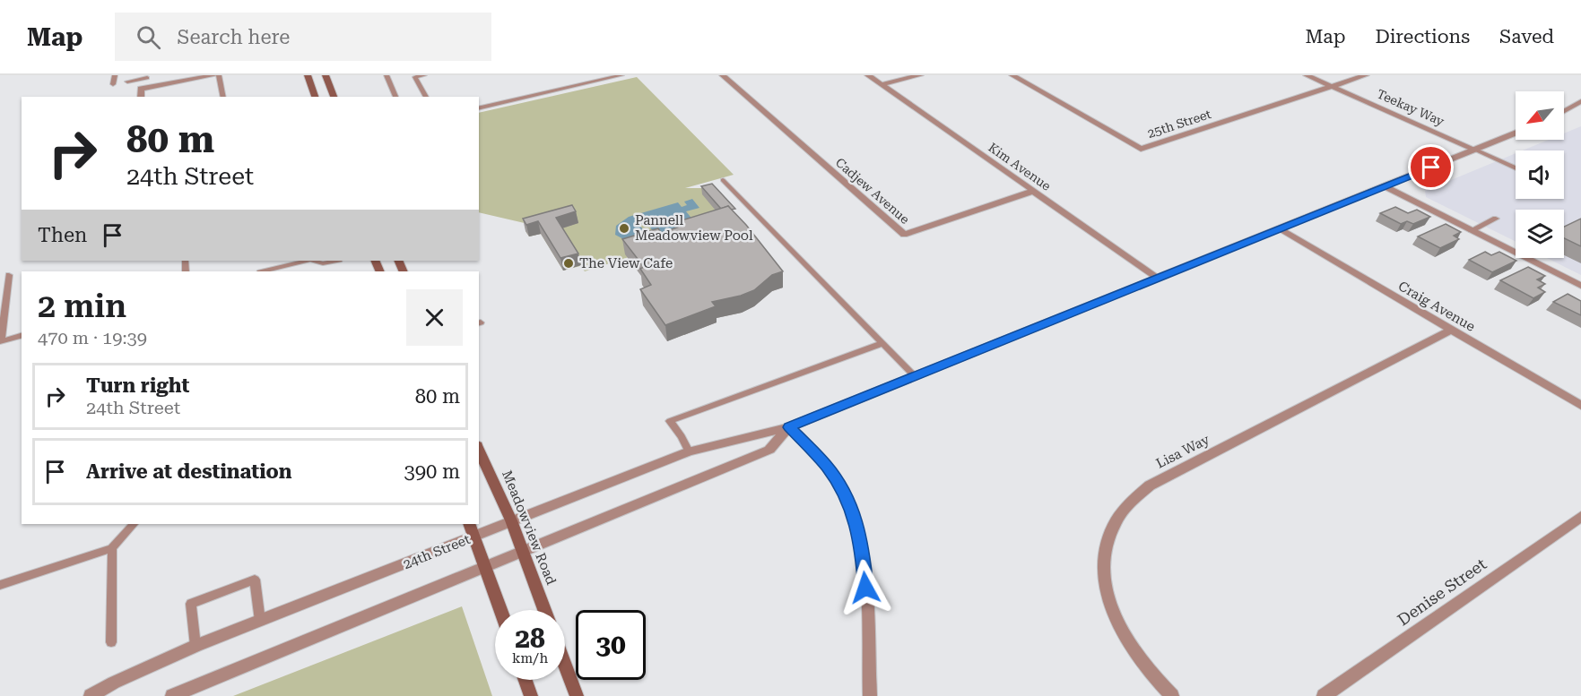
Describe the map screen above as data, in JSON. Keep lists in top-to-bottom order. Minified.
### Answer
{"streets":{"main road":["Meadowview Road"],"street":["Teekay Way","25th Street","Kim Avenue","Cadjew Avenue","Craig Avenue","Lisa Way","24th Street","Denise Street"]},"crossings":[["Teekay Way","25th Street"],["Teekay Way","24th Street"],["Kim Avenue","Cadjew Avenue"],["Kim Avenue","24th Street"],["Craig Avenue","Lisa Way"],["Craig Avenue","24th Street"],["Meadowview Road","24th Street"]],"places":["Pannell Meadowview Pool","The View Cafe"],"north":"bottom left","page":{"header":"Map","search":"Search here","nav":["Map","Directions","Saved"],"turn":["80 m","24th Street"],"then":"Then","heading":["2 min","470 m · 19:39"],"list":[{"name":"Turn right","note":"24th Street","value":"80 m"},{"name":"Arrive at destination","value":"390 m"}],"speed":"28 km/h","limit":"30"}}
